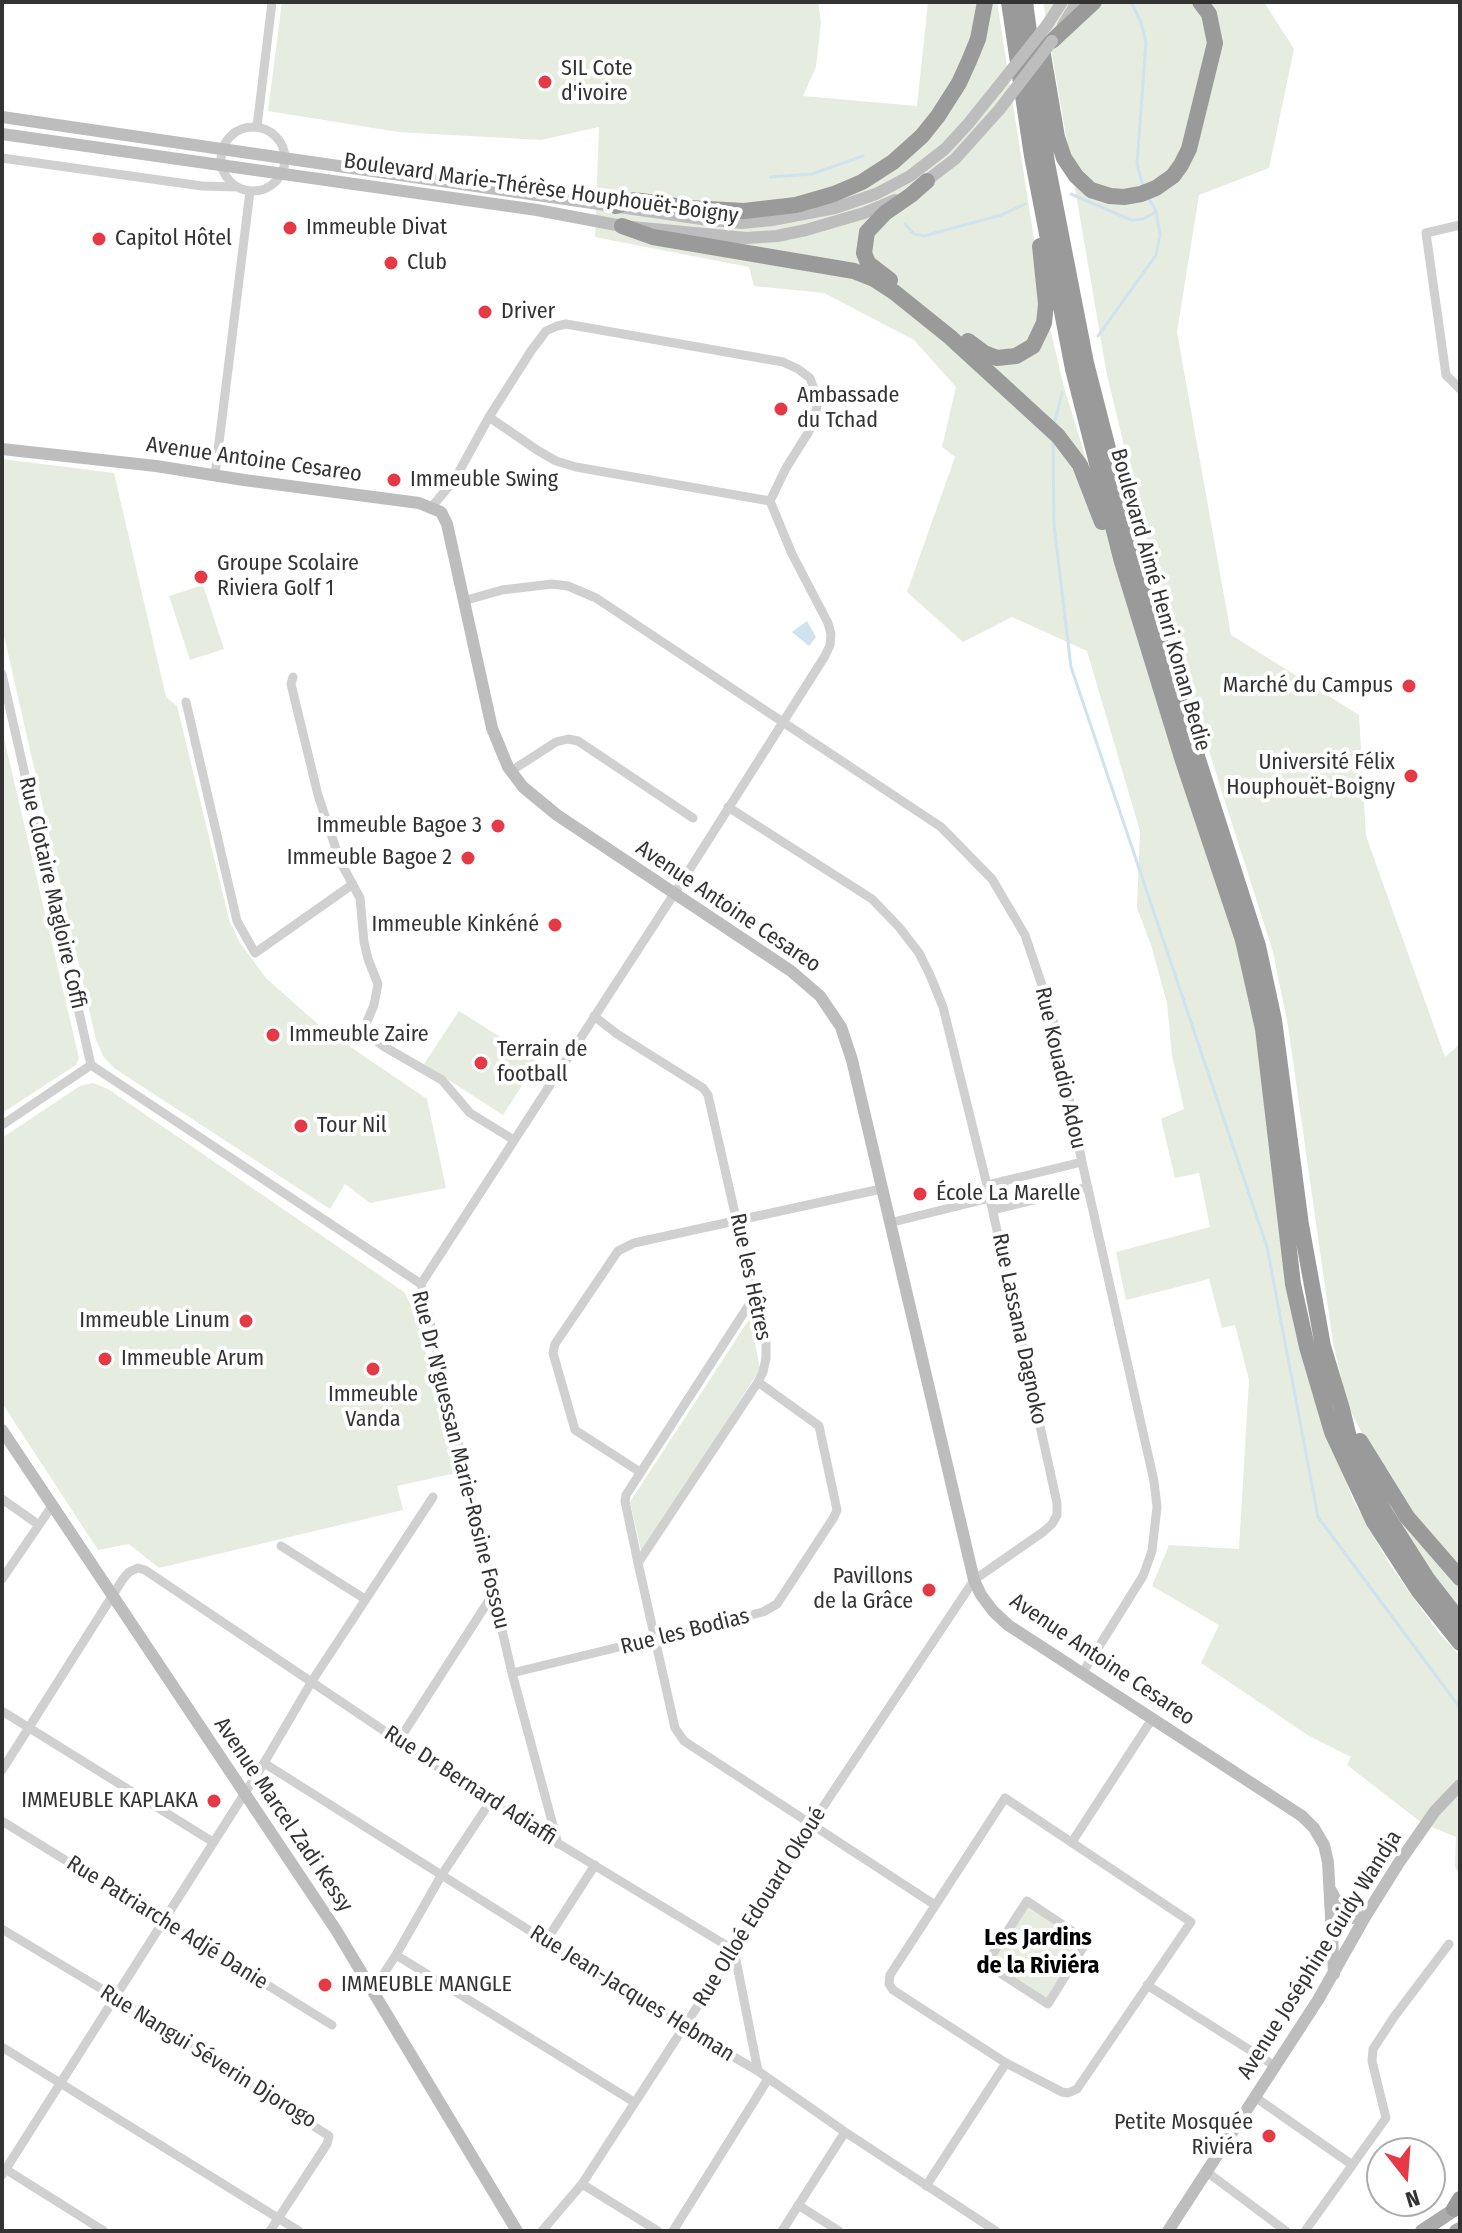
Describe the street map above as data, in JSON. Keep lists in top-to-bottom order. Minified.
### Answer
{"streets":{"highway":["Boulevard Aimé Henri Konan Bedie"],"street":["Boulevard Marie-Thérèse Houphouët-Boigny","Avenue Antoine Cesareo","Rue Clotaire Magloire Coffi","Rue Kouadio Adou","Rue les Hêtres","Rue Lassana Dagnoko","Rue Dr N'guessan Marie-Rosine Fossou","Rue les Bodias","Rue Dr Bernard Adiaffi","Avenue Marcel Zadi Kessy","Rue Olloé Edouard Okoué","Rue Patriarche Adjé Danie","Avenue Joséphine Guidy Wandja","Rue Jean-Jacques Hebman","Rue Nangui Séverin Djorogo"]},"crossings":[["Avenue Antoine Cesareo","Rue Kouadio Adou"],["Avenue Antoine Cesareo","Rue Lassana Dagnoko"],["Avenue Antoine Cesareo","Rue Olloé Edouard Okoué"],["Avenue Antoine Cesareo","Avenue Joséphine Guidy Wandja"],["Rue Clotaire Magloire Coffi","Rue Dr N'guessan Marie-Rosine Fossou"],["Rue les Hêtres","Rue les Bodias"],["Rue Lassana Dagnoko","Rue Olloé Edouard Okoué"],["Rue Dr N'guessan Marie-Rosine Fossou","Rue les Bodias"],["Rue Dr N'guessan Marie-Rosine Fossou","Rue Dr Bernard Adiaffi"],["Rue Dr Bernard Adiaffi","Avenue Marcel Zadi Kessy"],["Rue Dr Bernard Adiaffi","Rue Olloé Edouard Okoué"],["Rue Olloé Edouard Okoué","Rue Jean-Jacques Hebman"]],"districts":["Les Jardins de la Riviéra"],"places":["SIL Cote d'ivoire","Immeuble Divat","Capitol Hôtel","Club","Driver","Ambassade du Tchad","Immeuble Swing","Groupe Scolaire Riviera Golf 1","Marché du Campus","Université Félix Houphouët-Boigny","Immeuble Bagoe 3","Immeuble Bagoe 2","Immeuble Kinkéné","Immeuble Zaire","Terrain de football","Tour Nil","École La Marelle","Immeuble Linum","Immeuble Arum","Immeuble Vanda","Pavillons de la Grâce","IMMEUBLE KAPLAKA","IMMEUBLE MANGLE","Petite Mosquée Riviéra"],"north":"bottom"}
